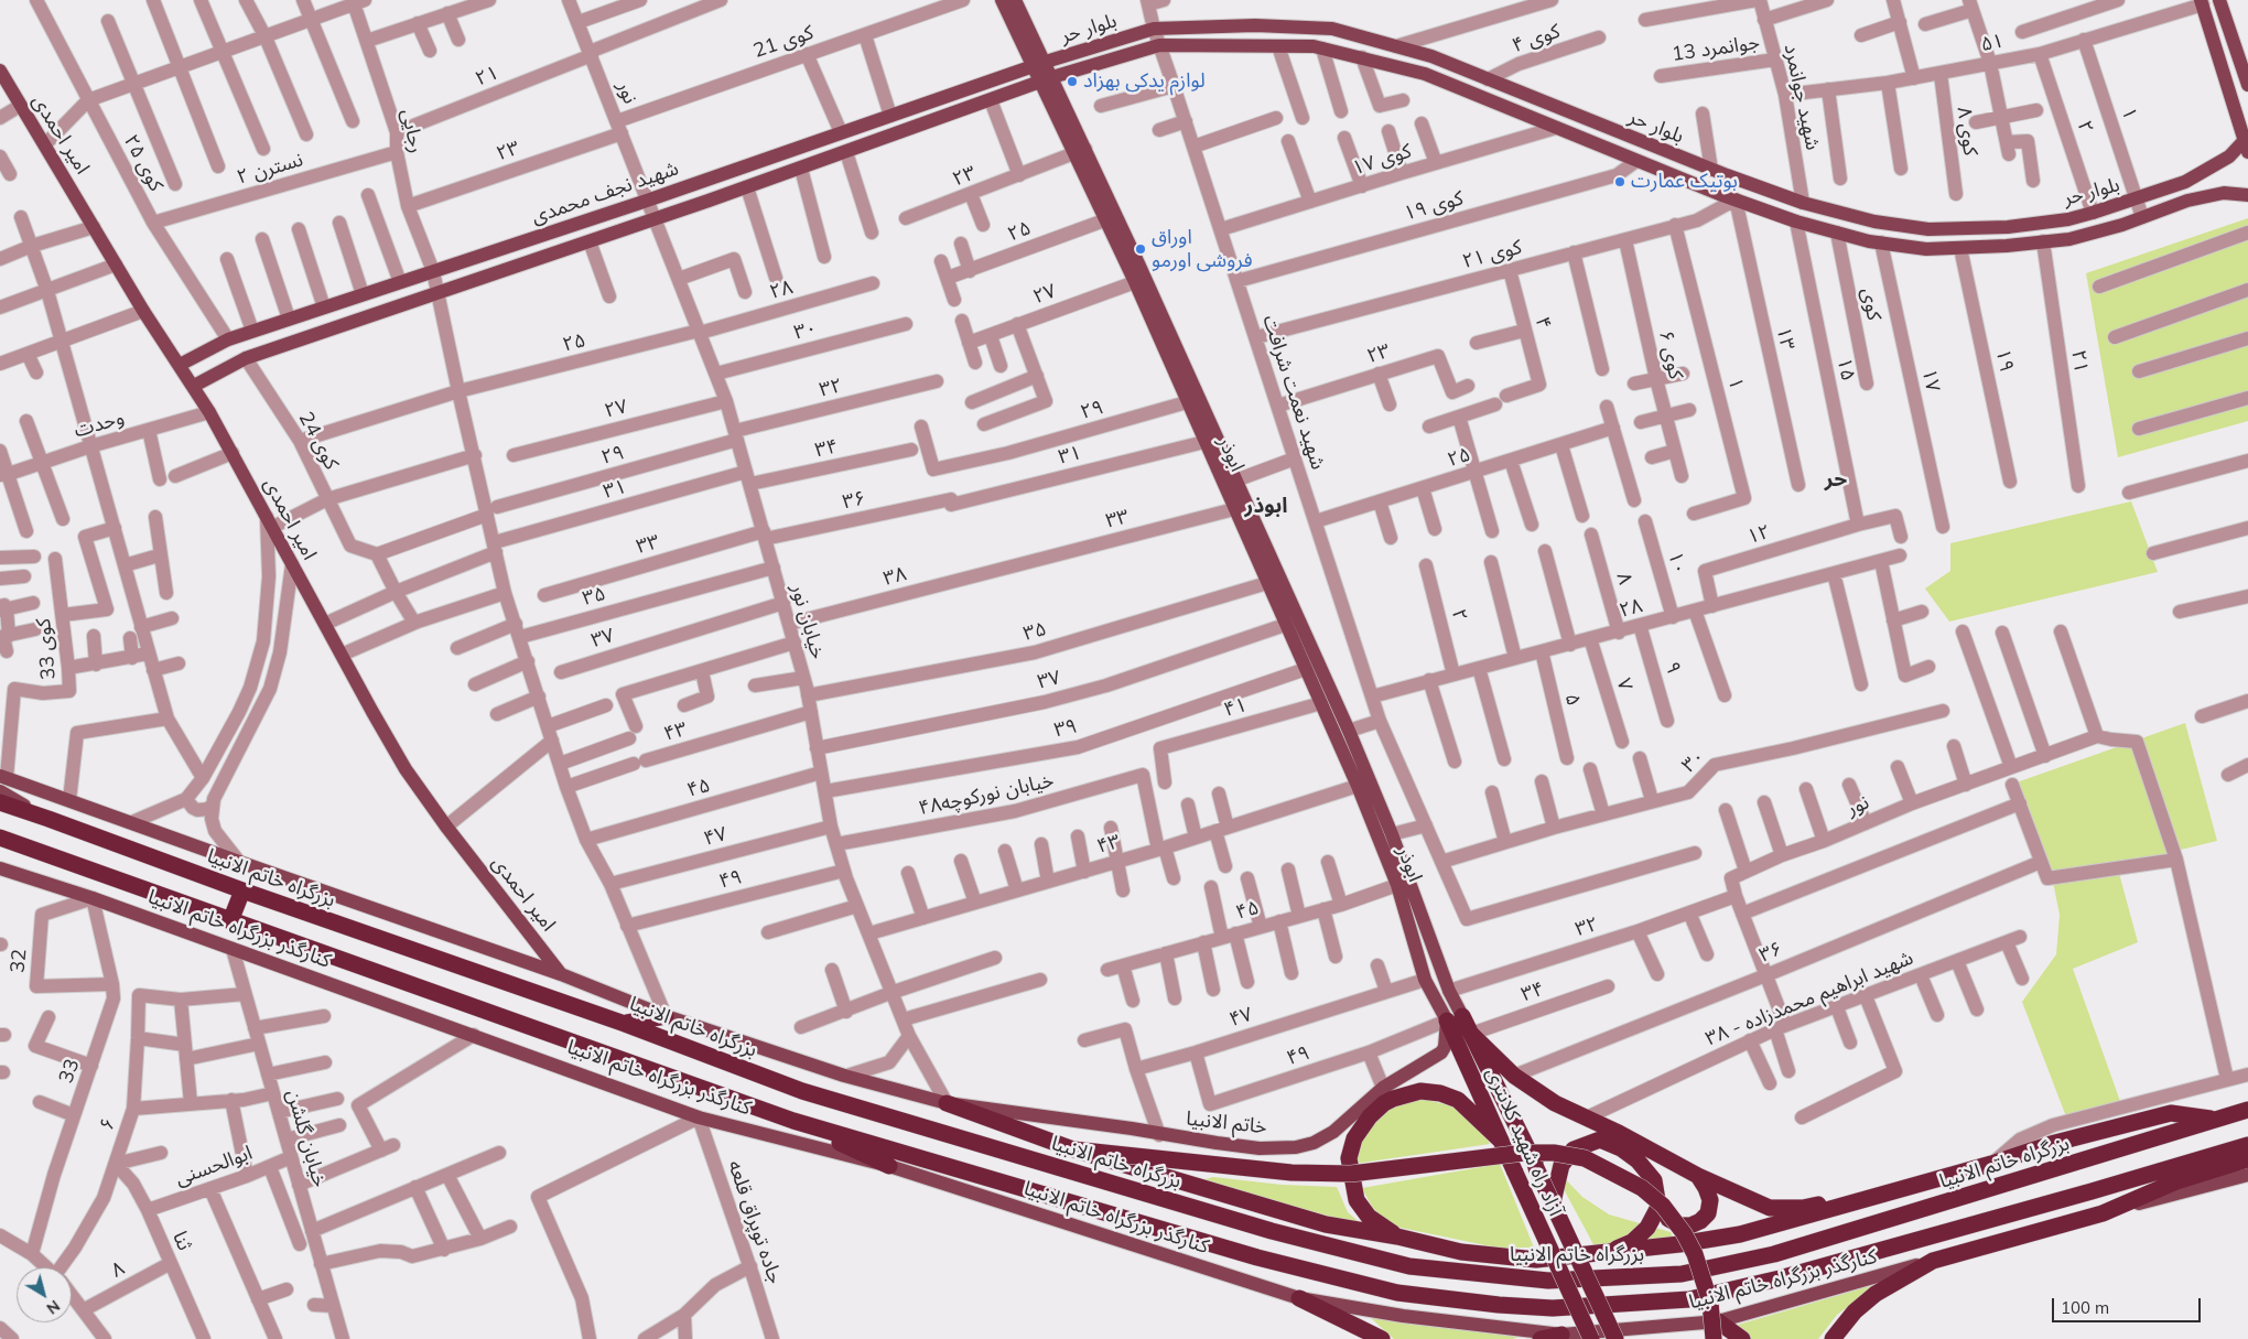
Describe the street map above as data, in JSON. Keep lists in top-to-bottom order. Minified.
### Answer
{"streets":{"highway":["بزرگراه خاتم الانبیا","کنارگذر بزرگراه خاتم الانبیا","آزاد راه شهید کلانتری"],"main road":["بلوار حر","امیر احمدی","شهید نجف محمدی","ابوذر","خاتم الانبیا"],"street":["کوی ۴","کوی 21","۵۱","جوانمرد 13","۲۱","نور","شهید جوانمرد","۱","۲","رجایی","کوی ۸","۲۳","کوی ۱۷","کوی ۲۵","نسترن ۲","کوی ۱۹","۲۵","کوی ۲۱","۲۸","۲۷","کوی","۴","۳۰","۱۳","کوی ۶","۱۹","۱۵","۱۷","۳۲","شهید نعمت شرافت","۲۹","وحدت","کوی 24","۳۴","۳۱","۳۶","۳۳","۱۲","۱۰","۳۸","۸","۳۵","خیابان نور","۳۷","کوی 33","۹","۷","۵","۴۱","۳۹","۴۳","۴۵","خیابان نورکوچه۴۸","۴۷","۴۹","32","شهید ابراهیم محمدزاده - ۳۸","33","۶","خیابان گلشن","ابوالحسنی","جاده توپراق قلعه","ثنا"]},"crossings":[["بلوار حر","کوی ۴"],["بلوار حر","۲۱"],["بلوار حر","شهید جوانمرد"],["بلوار حر","۱"],["بلوار حر","۲"],["بلوار حر","کوی ۱۷"],["بلوار حر","شهید نجف محمدی"],["بلوار حر","کوی ۱۹"],["بلوار حر","کوی ۲۱"],["بلوار حر","کوی"],["بلوار حر","۱۳"],["بلوار حر","۱۹"],["بلوار حر","۱۵"],["بلوار حر","۱۷"],["بلوار حر","شهید نعمت شرافت"],["بلوار حر","ابوذر"],["کوی 21","نور"],["کوی 21","۲۳"],["۵۱","شهید جوانمرد"],["۵۱","۱"],["۵۱","۲"],["۵۱","کوی ۸"],["جوانمرد 13","شهید جوانمرد"],["۲۱","نور"],["۲۱","رجایی"],["نور","۲۳"],["نور","شهید نجف محمدی"],["نور","خیابان نور"],["۱","کوی ۲۱"],["۲","۲۸"],["رجایی","۲۳"],["رجایی","نسترن ۲"],["رجایی","شهید نجف محمدی"],["رجایی","۲۵"],["رجایی","۲۹"],["رجایی","۳۱"],["رجایی","۳۵"],["رجایی","۴۳"],["رجایی","۴۵"],["رجایی","۴۷"],["رجایی","۴۹"],["امیر احمدی","شهید نجف محمدی"],["امیر احمدی","وحدت"],["امیر احمدی","۳۱"],["۲۳","شهید نعمت شرافت"],["۲۳","ابوذر"],["کوی ۱۷","شهید نعمت شرافت"],["کوی ۲۵","نسترن ۲"],["کوی ۲۵","شهید نجف محمدی"],["شهید نجف محمدی","کوی 24"],["شهید نجف محمدی","ابوذر"],["شهید نجف محمدی","خیابان نور"],["کوی ۱۹","شهید نعمت شرافت"],["۲۵","۲۸"],["۲۵","شهید نعمت شرافت"],["۲۵","کوی 24"],["۲۵","ابوذر"],["۲۵","خیابان نور"],["کوی ۲۱","۴"],["کوی ۲۱","۱۳"],["کوی ۲۱","کوی ۶"],["کوی ۲۱","شهید نعمت شرافت"],["۲۸","شهید نعمت شرافت"],["۲۸","۱۲"],["۲۸","۱۰"],["۲۸","۸"],["۲۸","خیابان نور"],["۲۸","۹"],["۲۸","۷"],["۲۸","۵"],["۲۷","ابوذر"],["۲۷","خیابان نور"],["۳۰","شهید نعمت شرافت"],["۳۰","خیابان نور"],["۱۵","۱۲"],["۳۲","۲۹"],["۳۲","ابوذر"],["۳۲","خیابان نور"],["۲۹","کوی 24"],["۲۹","ابوذر"],["۲۹","خیابان نور"],["۳۴","۳۱"],["۳۴","خیابان نور"],["۳۴","آزاد راه شهید کلانتری"],["ابوذر","۳۱"],["ابوذر","۳۳"],["ابوذر","۳۵"],["ابوذر","۳۷"],["ابوذر","۴۱"],["ابوذر","۳۹"],["ابوذر","۴۳"],["ابوذر","۴۵"],["ابوذر","۴۷"],["ابوذر","۴۹"],["ابوذر","خاتم الانبیا"],["ابوذر","آزاد راه شهید کلانتری"],["۳۱","۳۶"],["۳۱","خیابان نور"],["۳۶","۳۳"],["۳۶","خیابان نور"],["۳۳","۳۸"],["۳۳","خیابان نور"],["۳۸","خیابان نور"],["۸","ثنا"],["۳۵","خیابان نور"],["خیابان نور","۳۷"],["خیابان نور","۳۹"],["خیابان نور","۴۳"],["خیابان نور","۴۵"],["خیابان نور","خیابان نورکوچه۴۸"],["خیابان نور","۴۷"],["خیابان نور","۴۹"],["خیابان نور","خاتم الانبیا"],["۴۳","خیابان نورکوچه۴۸"],["۴۷","۴۹"],["۴۹","خاتم الانبیا"],["۴۹","آزاد راه شهید کلانتری"],["کنارگذر بزرگراه خاتم الانبیا","32"],["کنارگذر بزرگراه خاتم الانبیا","33"],["کنارگذر بزرگراه خاتم الانبیا","خیابان گلشن"],["کنارگذر بزرگراه خاتم الانبیا","جاده توپراق قلعه"],["32","33"],["خاتم الانبیا","آزاد راه شهید کلانتری"],["۶","خیابان گلشن"],["۶","ثنا"],["خیابان گلشن","ابوالحسنی"],["ابوالحسنی","ثنا"]],"districts":["حر","ابوذر"],"places":["لوازم یدکی بهزاد","بوتیک عمارت","اوراق فروشی اورمو"],"scale_bar":"100 m","north":"bottom right"}
